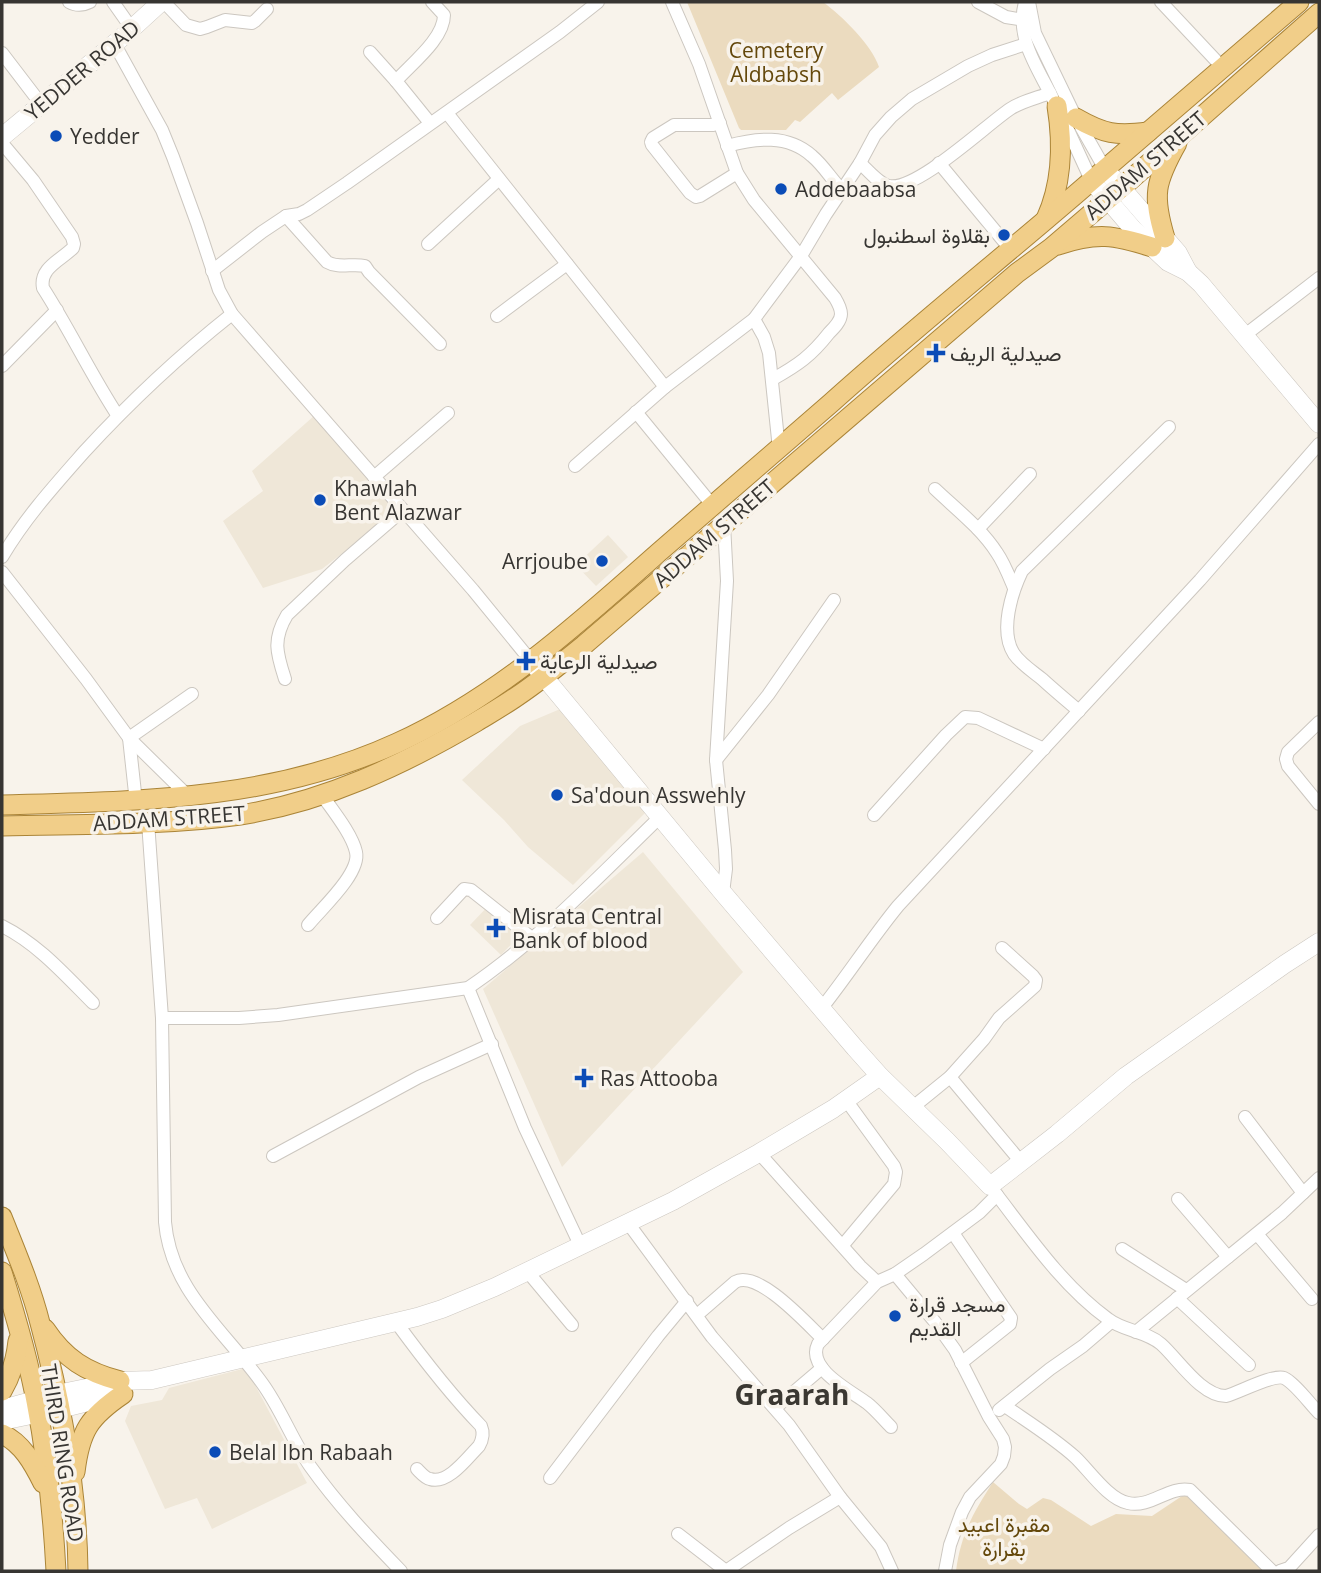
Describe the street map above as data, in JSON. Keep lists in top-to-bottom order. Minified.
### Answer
{"streets":{"main road":["ADDAM STREET","THIRD RING ROAD"],"street":["YEDDER ROAD"]},"districts":["Graarah"],"parks":["Cemetery Aldbabsh","مقبرة اعبيد بقرارة"],"places":{"other":["Yedder","Addebaabsa","بقلاوة اسطنبول","Khawlah Bent Alazwar","Arrjoube","Sa'doun Asswehly","مسجد قرارة القديم","Belal Ibn Rabaah"],"health":["صيدلية الريف","صيدلية الرعاية","Misrata Central Bank of blood","Ras Attooba"]}}
